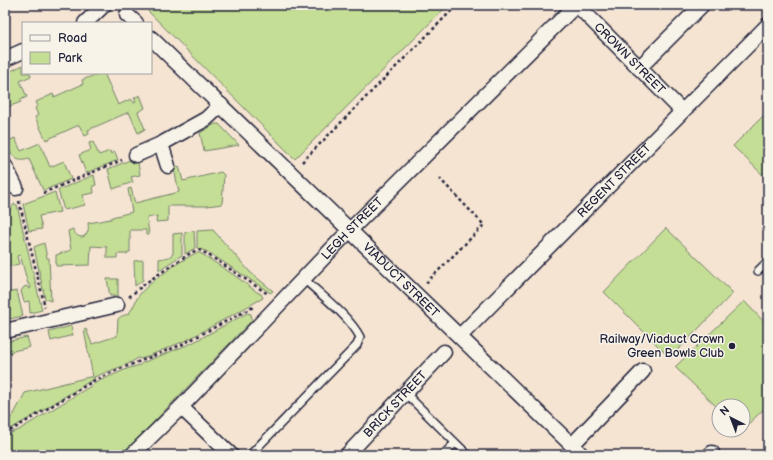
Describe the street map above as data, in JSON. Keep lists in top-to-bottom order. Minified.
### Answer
{"streets":{"street":["CROWN STREET","REGENT STREET","LEGH STREET","VIADUCT STREET","BRICK STREET"]},"crossings":[["CROWN STREET","REGENT STREET"],["CROWN STREET","LEGH STREET"],["REGENT STREET","VIADUCT STREET"],["LEGH STREET","VIADUCT STREET"]],"places":["Railway/Viaduct Crown Green Bowls Club"],"legend":["Road","Park"],"north":"top left"}
